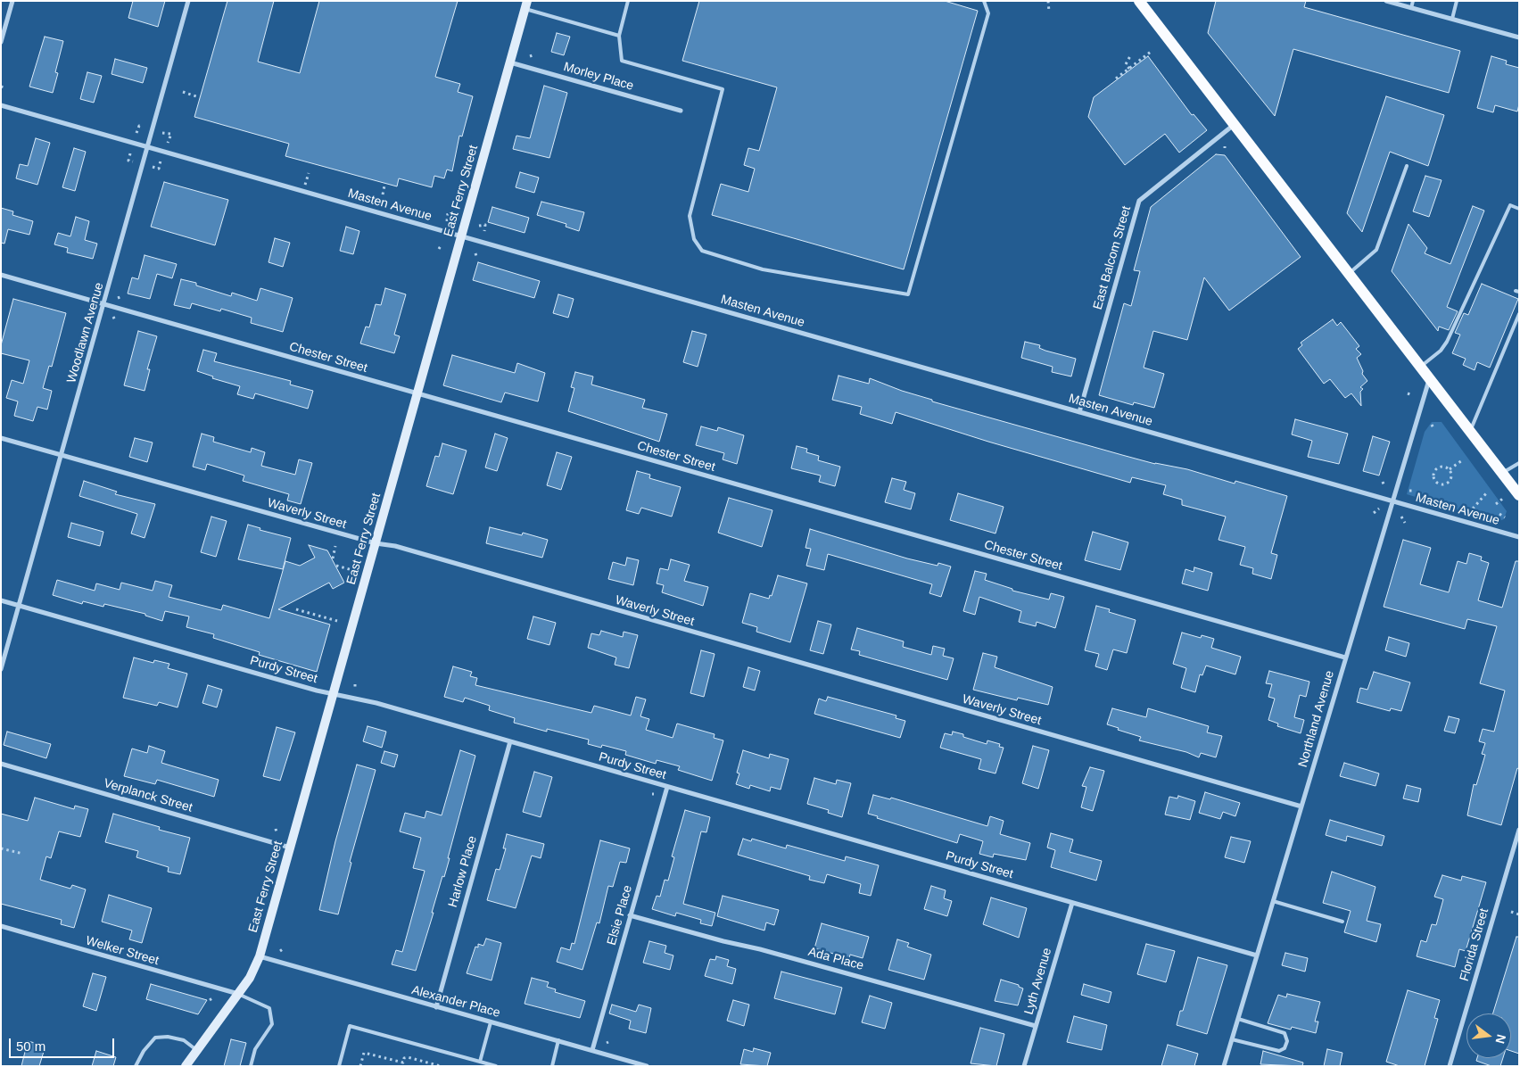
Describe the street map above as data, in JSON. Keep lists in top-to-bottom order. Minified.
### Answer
{"streets":{"street":["Morley Place","East Ferry Street","Masten Avenue","East Balcom Street","Woodlawn Avenue","Chester Street","Waverly Street","Purdy Street","Northland Avenue","Verplanck Street","Harlow Place","Elsie Place","Florida Street","Welker Street","Ada Place","Lyth Avenue","Alexander Place"]},"crossings":[["Morley Place","East Ferry Street"],["East Ferry Street","Masten Avenue"],["East Ferry Street","Chester Street"],["East Ferry Street","Waverly Street"],["East Ferry Street","Purdy Street"],["East Ferry Street","Verplanck Street"],["East Ferry Street","Welker Street"],["East Ferry Street","Alexander Place"],["Masten Avenue","East Balcom Street"],["Masten Avenue","Woodlawn Avenue"],["Masten Avenue","Northland Avenue"],["Woodlawn Avenue","Chester Street"],["Woodlawn Avenue","Waverly Street"],["Woodlawn Avenue","Purdy Street"],["Chester Street","Northland Avenue"],["Waverly Street","Northland Avenue"],["Purdy Street","Northland Avenue"],["Purdy Street","Harlow Place"],["Purdy Street","Elsie Place"],["Purdy Street","Lyth Avenue"],["Harlow Place","Alexander Place"],["Elsie Place","Ada Place"],["Elsie Place","Alexander Place"],["Ada Place","Lyth Avenue"]],"scale_bar":"50 m","north":"right"}
